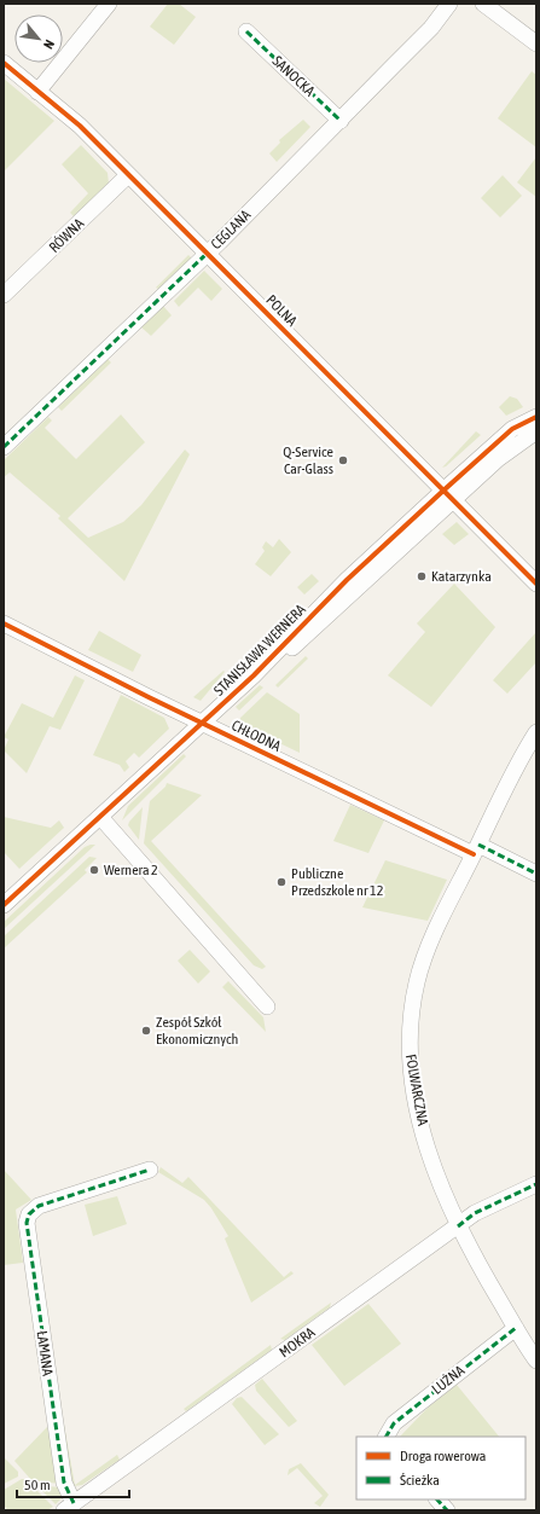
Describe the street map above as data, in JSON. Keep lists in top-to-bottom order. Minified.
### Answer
{"streets":{"street":["SANOCKA","CEGLANA","RÓWNA","POLNA","STANISŁAWA WERNERA","CHŁODNA","FOLWARCZNA","MOKRA","ŁAMANA","LUŹNA"]},"crossings":[["SANOCKA","CEGLANA"],["CEGLANA","POLNA"],["RÓWNA","POLNA"],["POLNA","STANISŁAWA WERNERA"],["STANISŁAWA WERNERA","CHŁODNA"],["CHŁODNA","FOLWARCZNA"],["FOLWARCZNA","MOKRA"],["FOLWARCZNA","LUŹNA"],["MOKRA","ŁAMANA"]],"places":["Q-Service Car-Glass","Katarzynka","Wernera 2","Publiczne Przedszkole nr 12","Zespół Szkół Ekonomicznych"],"legend":["Droga rowerowa","Ścieżka"],"scale_bar":"50 m","north":"bottom right"}
